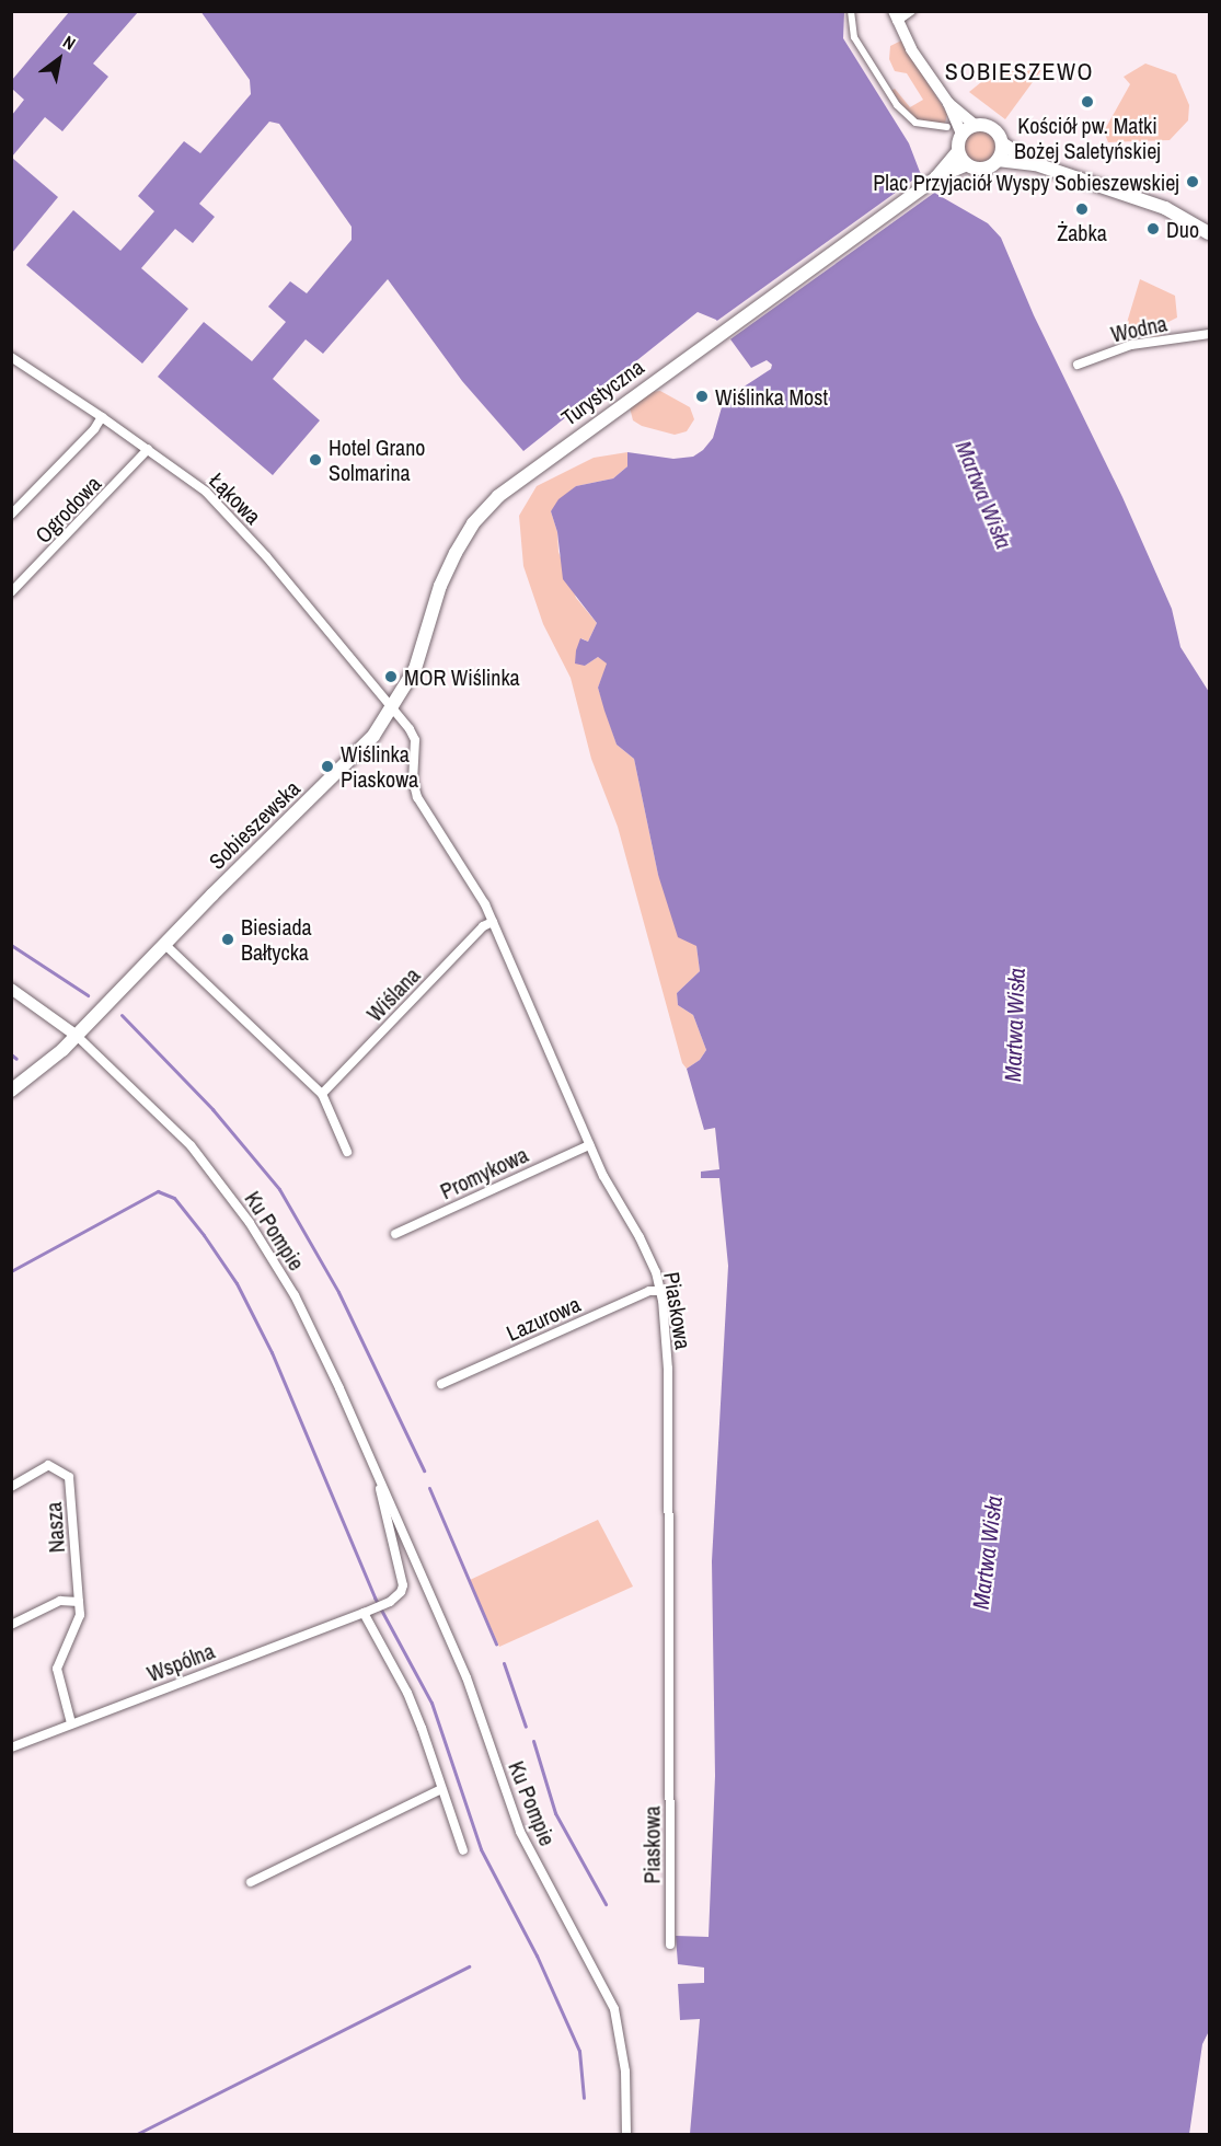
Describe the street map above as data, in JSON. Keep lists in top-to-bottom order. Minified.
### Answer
{"streets":{"main road":["Turystyczna","Sobieszewska"],"street":["Wodna","Łąkowa","Ogrodowa","Wiślana","Promykowa","Ku Pompie","Piaskowa","Lazurowa","Nasza","Wspólna"]},"crossings":[["Turystyczna","Sobieszewska"],["Łąkowa","Ogrodowa"],["Łąkowa","Sobieszewska"],["Łąkowa","Piaskowa"],["Sobieszewska","Ku Pompie"],["Sobieszewska","Piaskowa"],["Wiślana","Piaskowa"],["Promykowa","Piaskowa"],["Ku Pompie","Wspólna"],["Piaskowa","Lazurowa"],["Nasza","Wspólna"]],"districts":["SOBIESZEWO"],"water":["Martwa Wisła"],"places":["Kościół pw. Matki Bożej Saletyńskiej","Plac Przyjaciół Wyspy Sobieszewskiej","Żabka","Duo","Wiślinka Most","Hotel Grano Solmarina","MOR Wiślinka","Wiślinka Piaskowa","Biesiada Bałtycka"],"north":"top right"}
